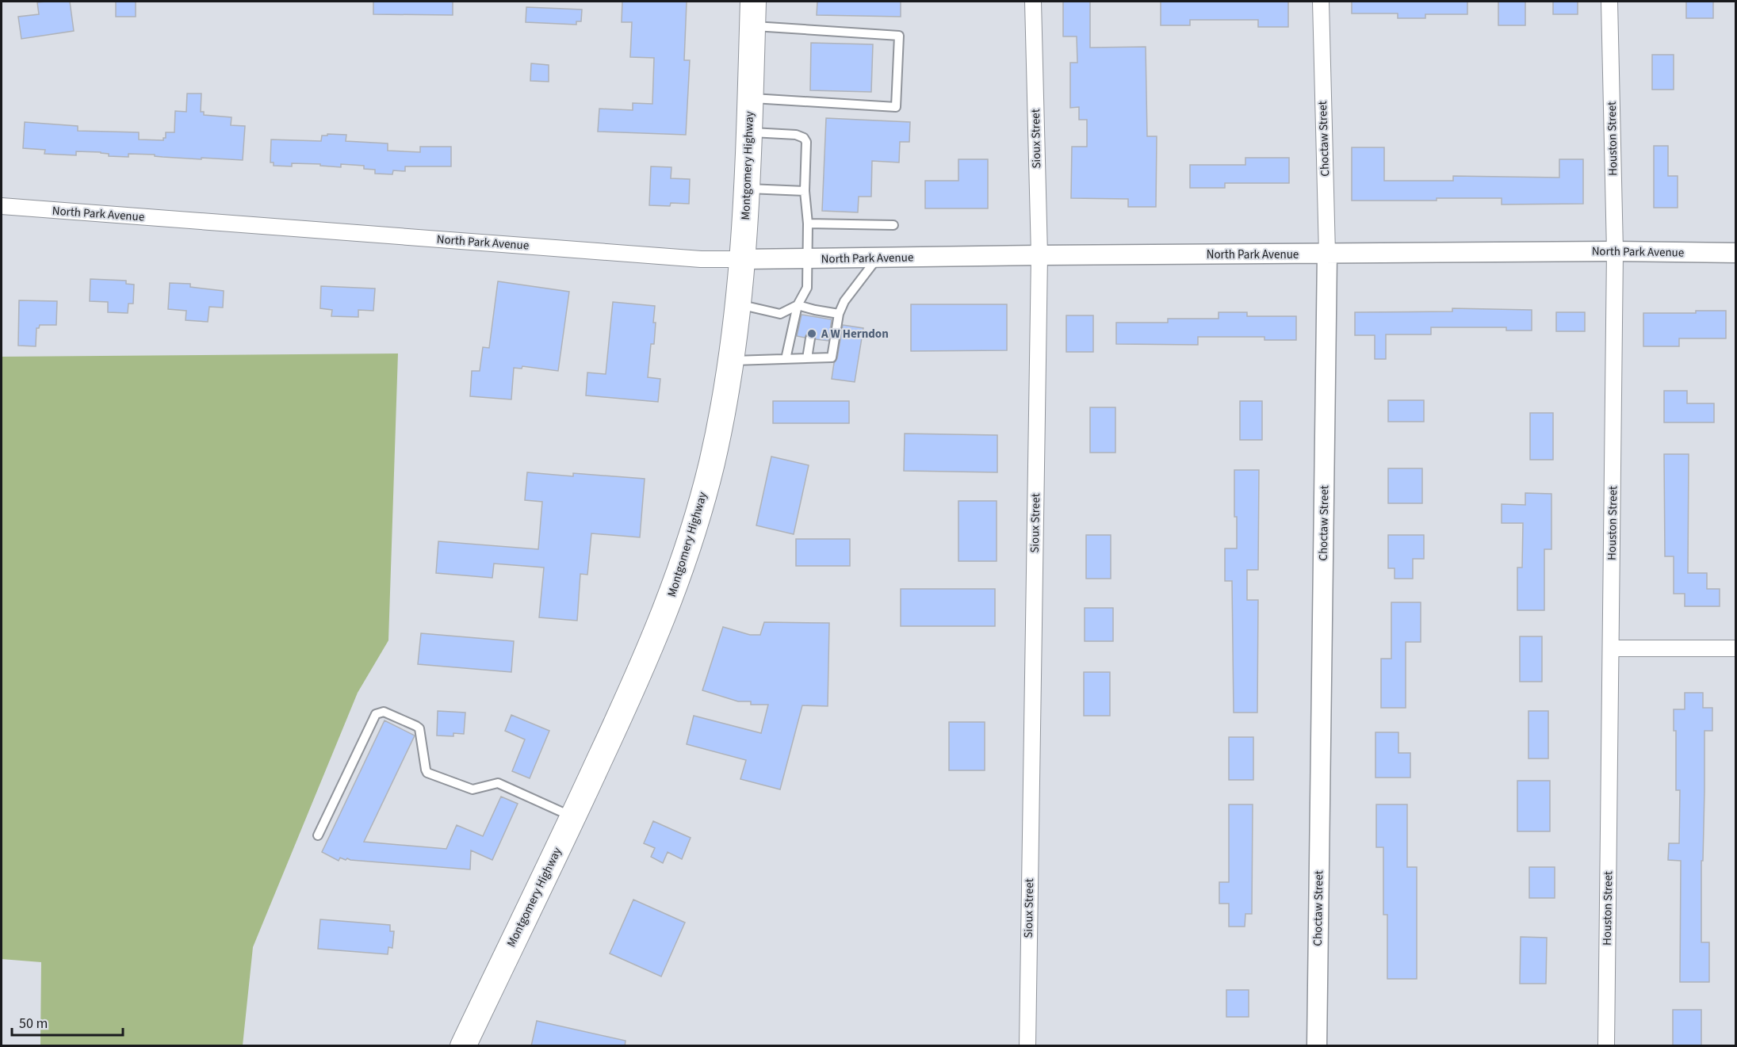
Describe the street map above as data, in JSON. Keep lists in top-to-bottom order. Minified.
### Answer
{"streets":{"main road":["Montgomery Highway"],"street":["Sioux Street","Choctaw Street","Houston Street","North Park Avenue"]},"crossings":[["Sioux Street","North Park Avenue"],["Choctaw Street","North Park Avenue"],["Houston Street","North Park Avenue"],["Montgomery Highway","North Park Avenue"]],"places":["A W Herndon"],"scale_bar":"50 m"}
